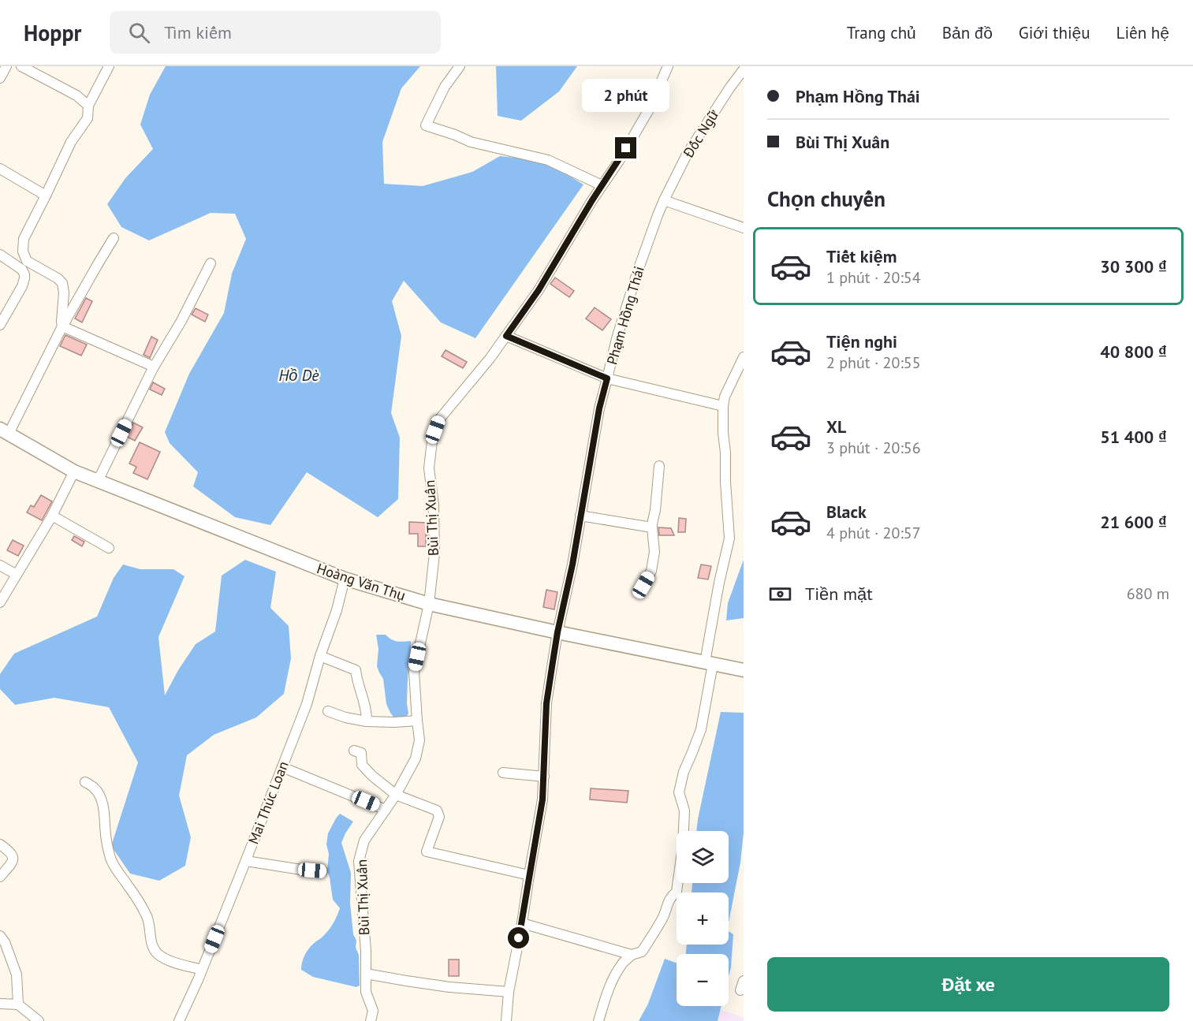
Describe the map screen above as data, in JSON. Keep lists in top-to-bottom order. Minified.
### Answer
{"streets":{"main road":["Hoàng Văn Thụ"],"street":["Đốc Ngữ","Phạm Hồng Thái","Bùi Thị Xuân","Mai Thúc Loan"]},"crossings":[["Đốc Ngữ","Phạm Hồng Thái"],["Phạm Hồng Thái","Hoàng Văn Thụ"],["Bùi Thị Xuân","Hoàng Văn Thụ"],["Hoàng Văn Thụ","Mai Thúc Loan"]],"water":["Hồ Dè"],"page":{"header":"Hoppr","search":"Tìm kiếm","nav":["Trang chủ","Bản đồ","Giới thiệu","Liên hệ"],"banner":["Phạm Hồng Thái","Bùi Thị Xuân"],"bubble":"2 phút","heading":"Chọn chuyến","list":[{"name":"Tiết kiệm","note":"1 phút · 20:54","value":"30 300 ₫"},{"name":"Tiện nghi","note":"2 phút · 20:55","value":"40 800 ₫"},{"name":"XL","note":"3 phút · 20:56","value":"51 400 ₫"},{"name":"Black","note":"4 phút · 20:57","value":"21 600 ₫"}],"pay":["Tiền mặt","680 m"],"map_buttons":["+","−"],"buttons":"Đặt xe"}}
